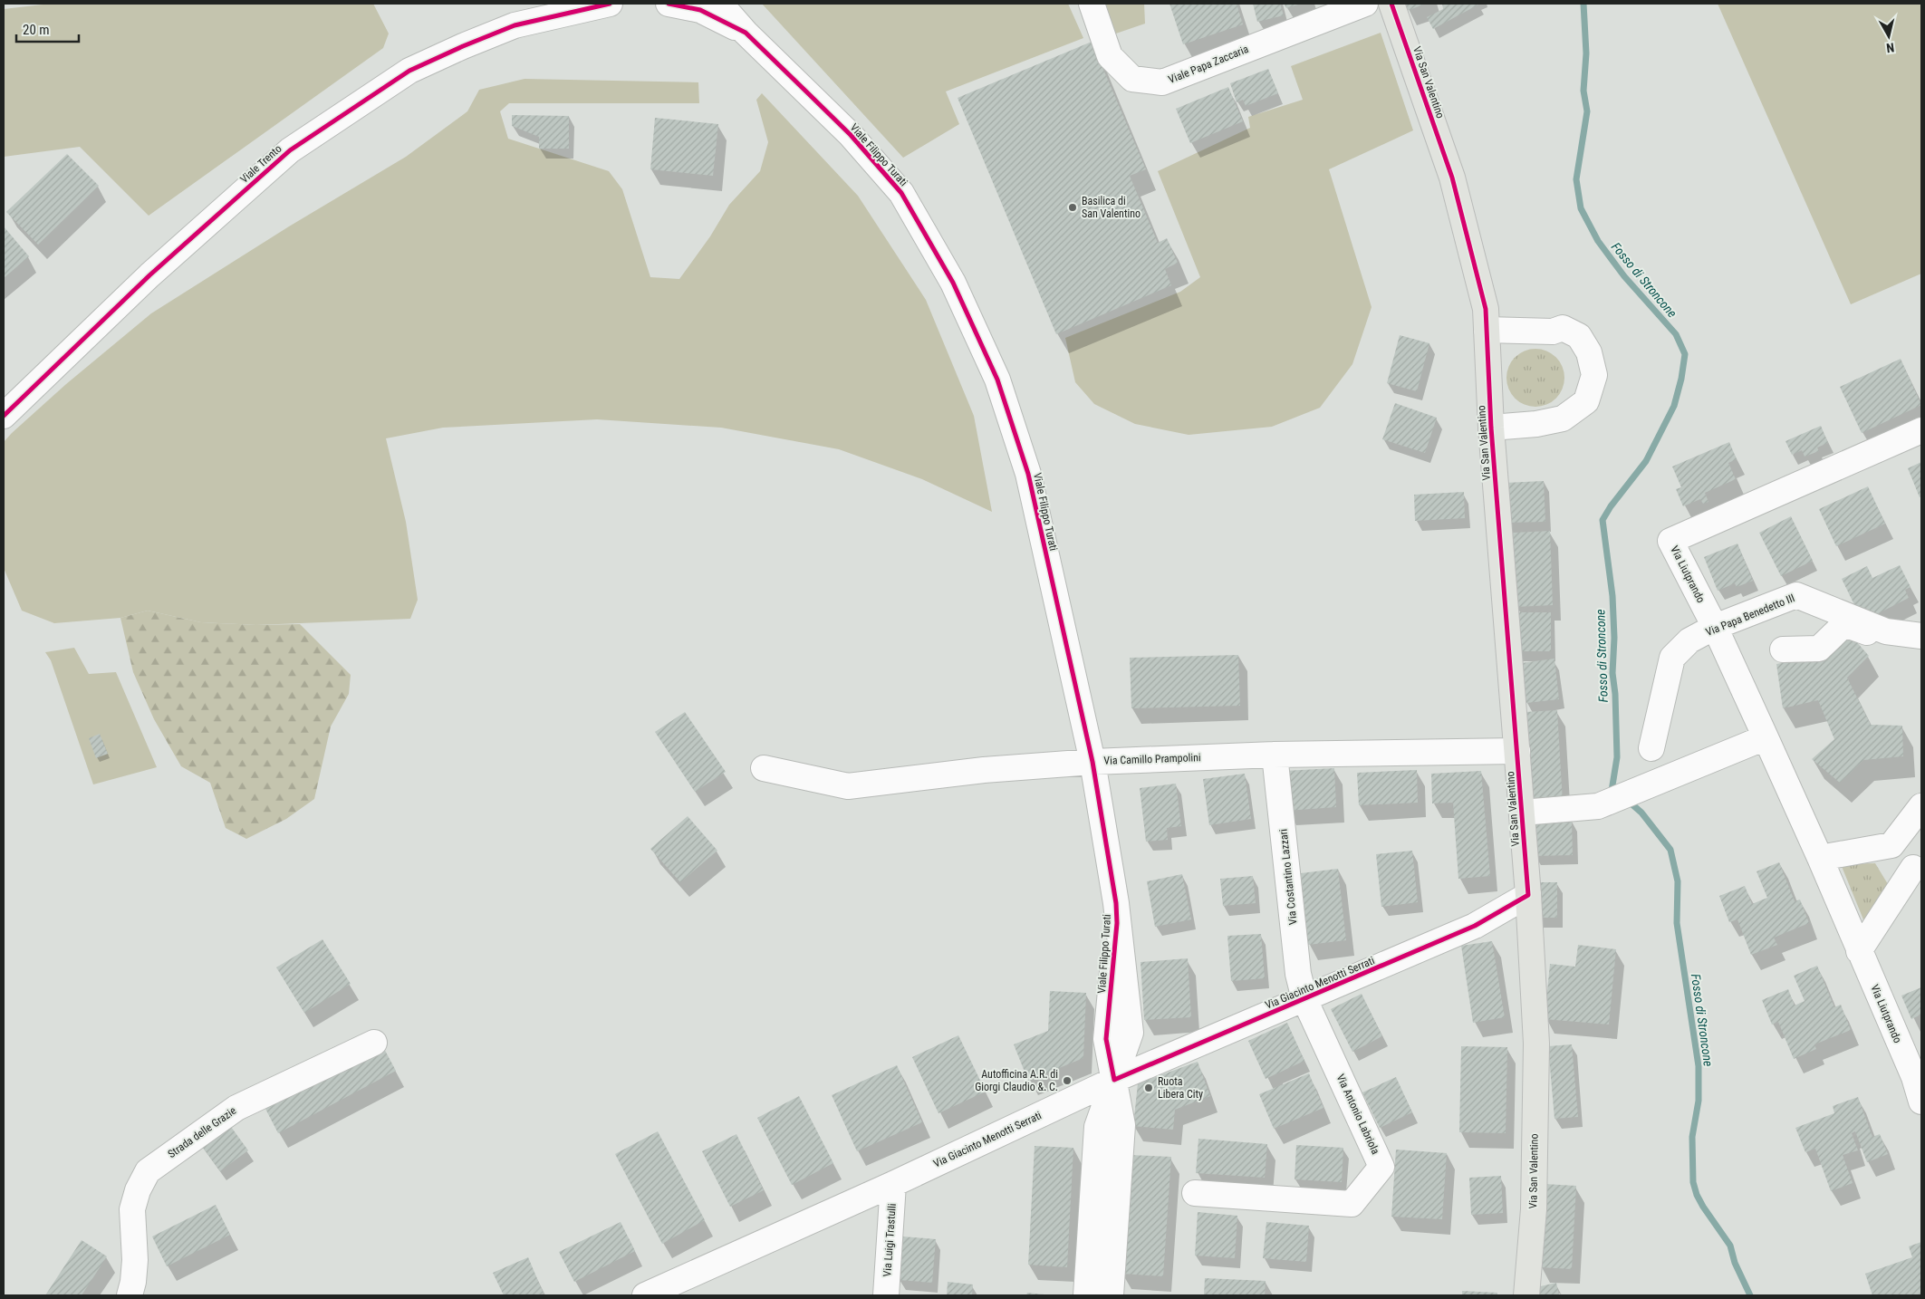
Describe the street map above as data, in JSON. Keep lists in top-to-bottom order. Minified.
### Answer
{"streets":{"main road":["Via San Valentino"],"street":["Viale Papa Zaccaria","Viale Filippo Turati","Viale Trento","Via Liutprando","Via Papa Benedetto III","Via Camillo Prampolini","Via Costantino Lazzari","Via Giacinto Menotti Serrati","Via Antonio Labriola","Strada delle Grazie","Via Luigi Trastulli"]},"crossings":[["Via San Valentino","Via Camillo Prampolini"],["Via San Valentino","Via Giacinto Menotti Serrati"],["Viale Filippo Turati","Via Camillo Prampolini"],["Viale Filippo Turati","Via Giacinto Menotti Serrati"],["Via Liutprando","Via Papa Benedetto III"],["Via Camillo Prampolini","Via Costantino Lazzari"],["Via Costantino Lazzari","Via Giacinto Menotti Serrati"],["Via Costantino Lazzari","Via Antonio Labriola"],["Via Giacinto Menotti Serrati","Via Antonio Labriola"],["Via Giacinto Menotti Serrati","Via Luigi Trastulli"]],"water":["Fosso di Stroncone"],"places":["Basilica di San Valentino","Autofficina A.R. di Giorgi Claudio &. C.","Ruota Libera City"],"scale_bar":"20 m","north":"bottom"}
